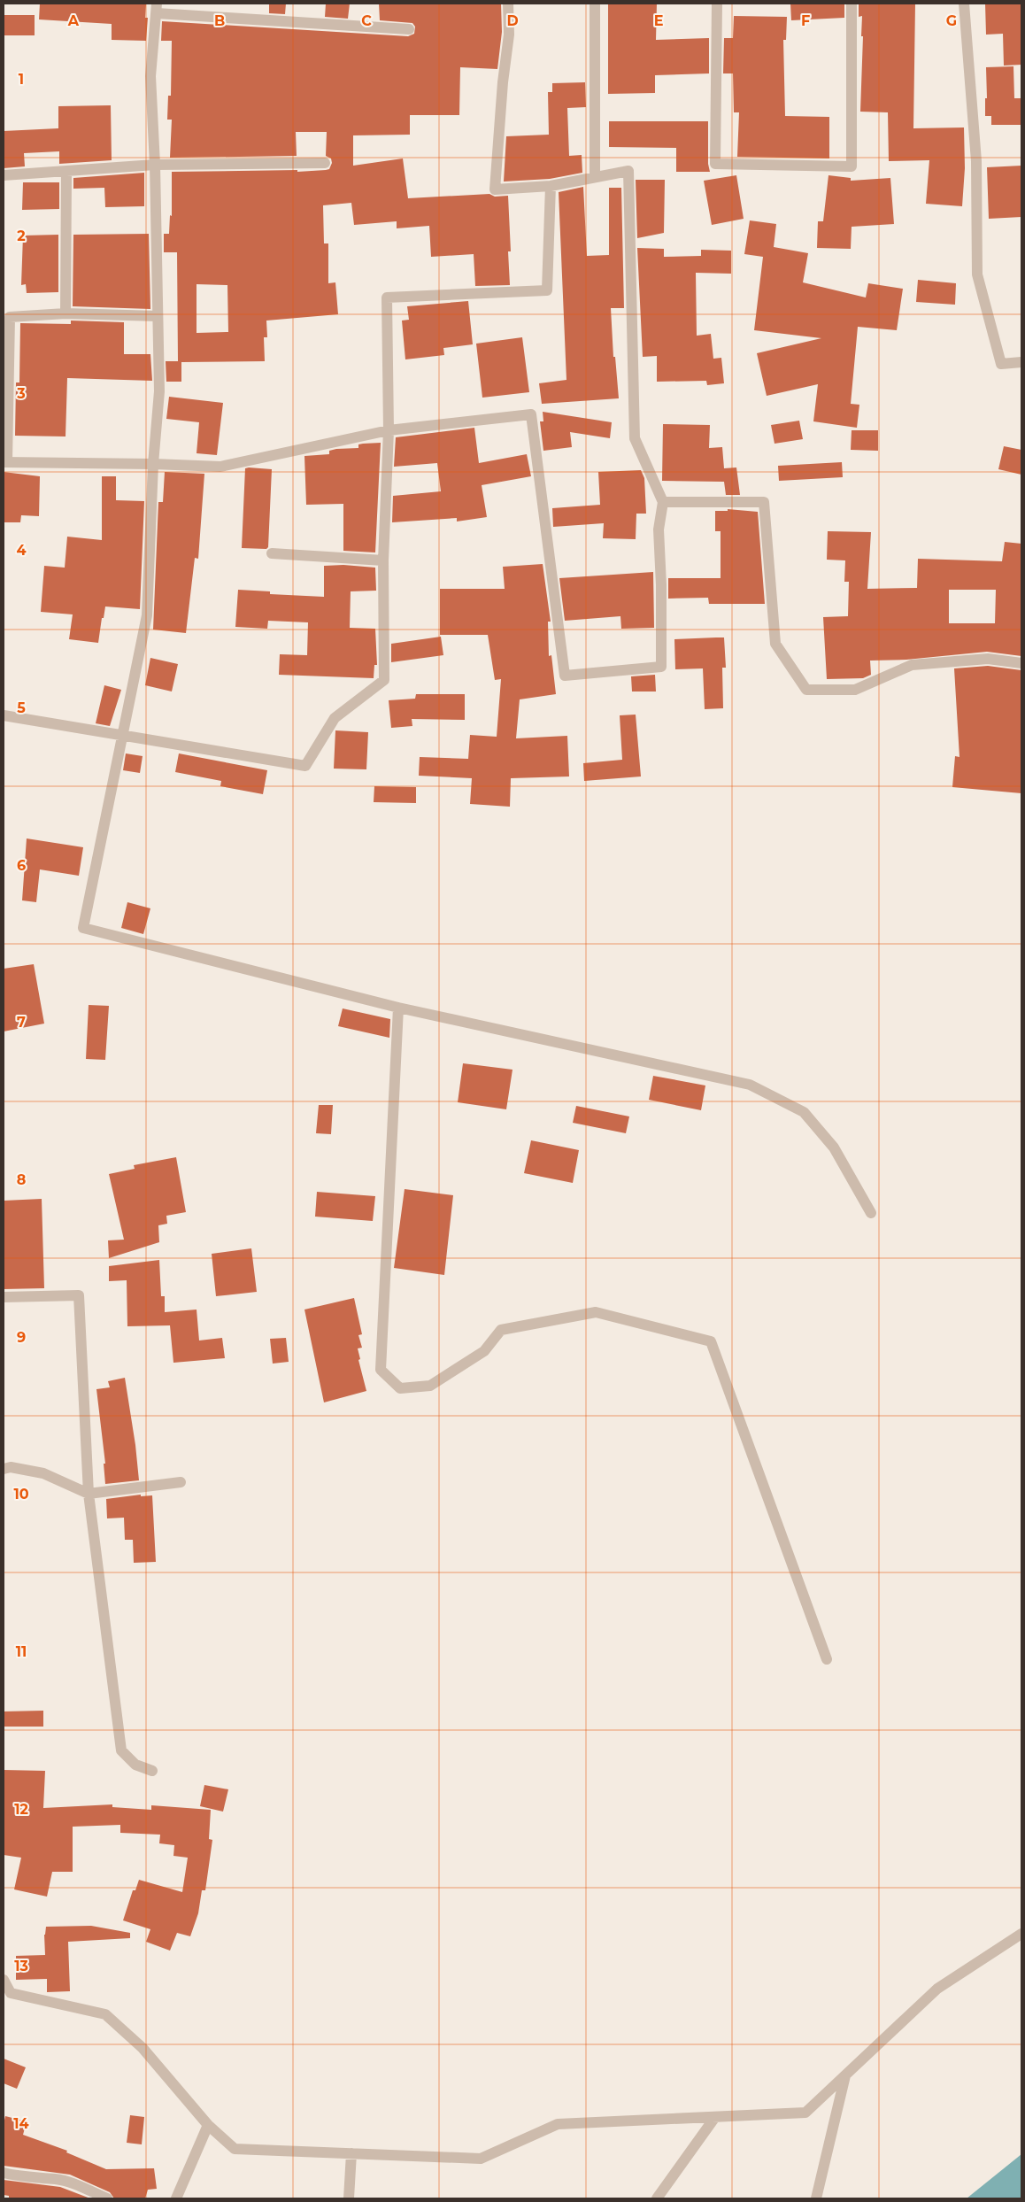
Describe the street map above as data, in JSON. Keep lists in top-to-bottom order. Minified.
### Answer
{"grid":{"columns":["A","B","C","D","E","F","G"],"rows":["1","2","3","4","5","6","7","8","9","10","11","12","13","14"]}}
